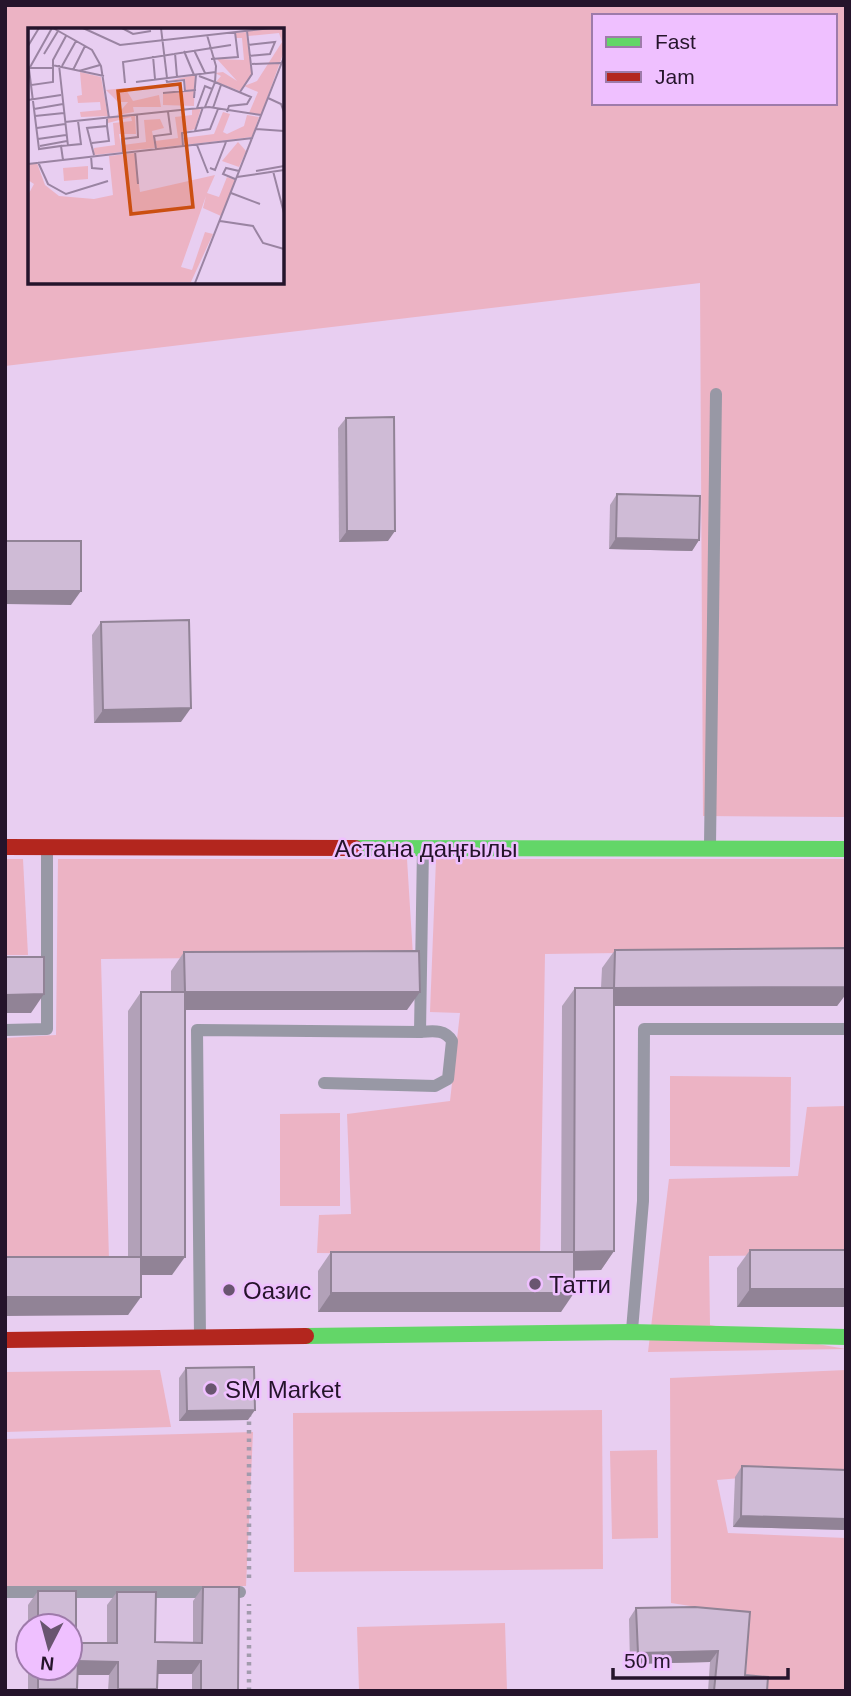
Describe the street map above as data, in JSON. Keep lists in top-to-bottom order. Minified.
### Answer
{"streets":{"street":["Астана даңғылы"]},"places":["Татти","Оазис","SM Market"],"legend":["Fast","Jam"],"scale_bar":"50 m","north":"bottom"}
